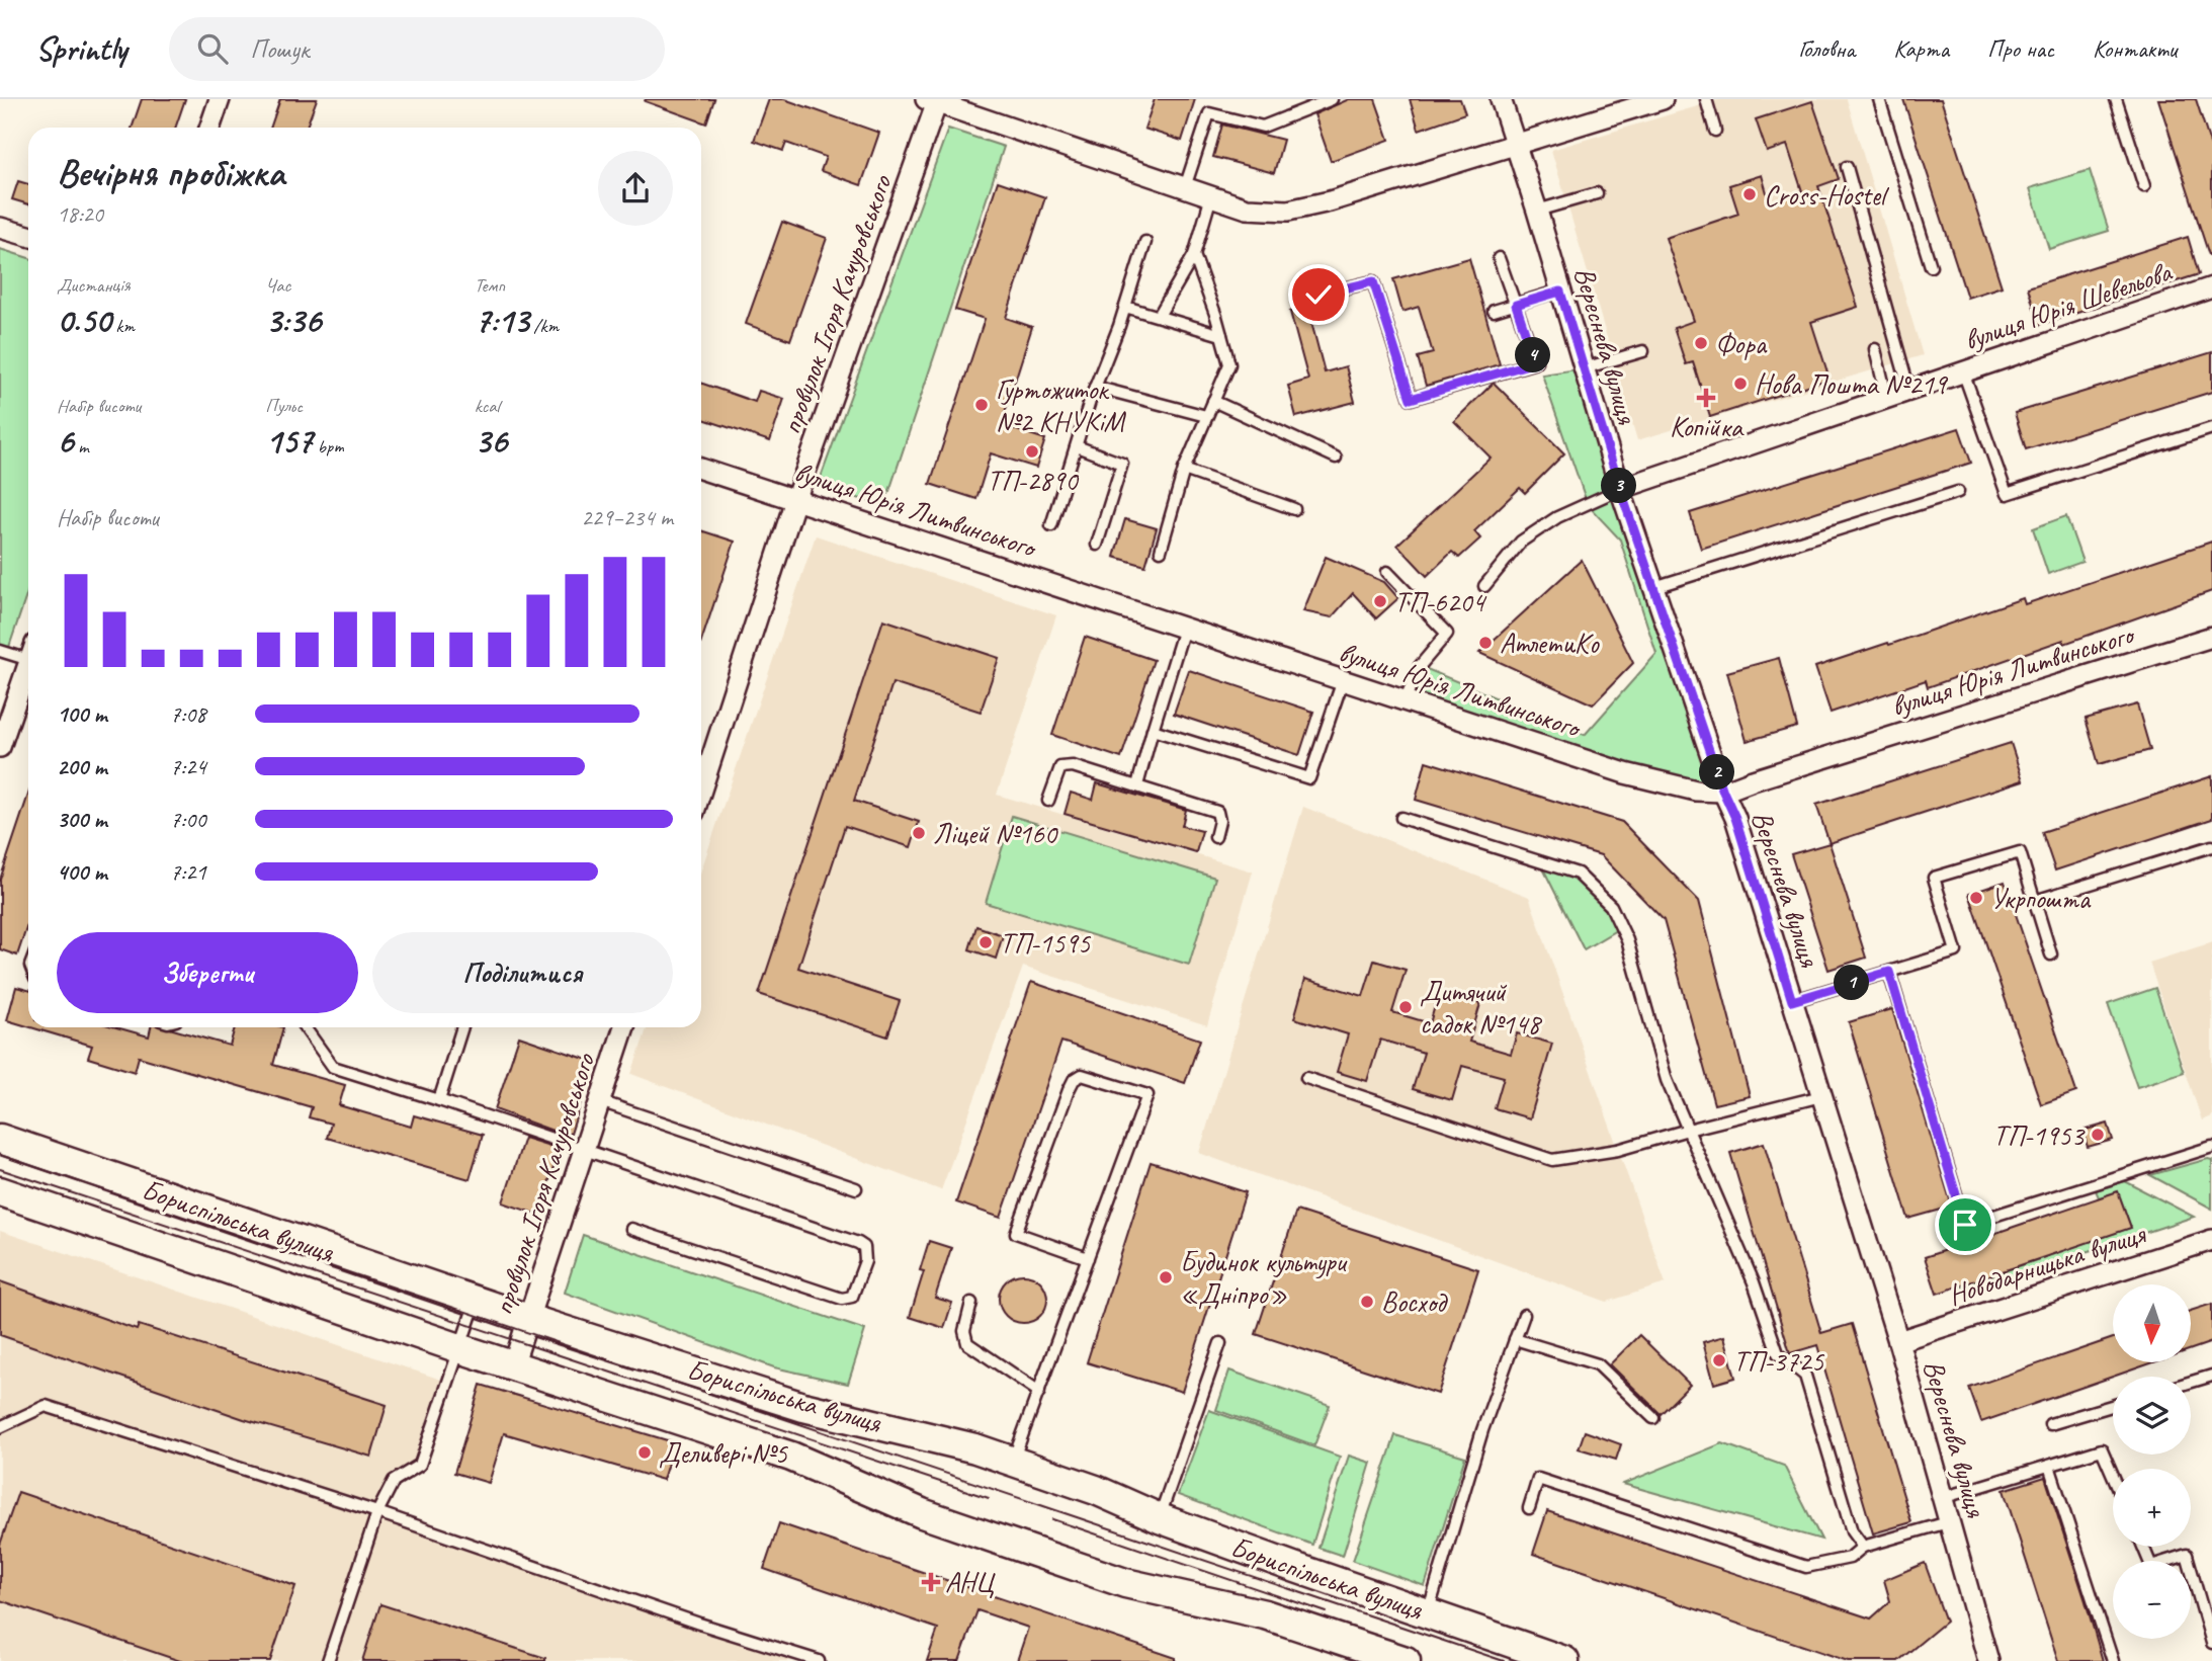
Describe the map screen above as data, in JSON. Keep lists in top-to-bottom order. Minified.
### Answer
{"streets":{"main road":["Бориспільська вулиця"],"street":["провулок Ігоря Качуровського","вулиця Юрія Шевельова","Вереснева вулиця","вулиця Юрія Литвинського","Новодарницька вулиця"]},"crossings":[["провулок Ігоря Качуровського","вулиця Юрія Литвинського"],["провулок Ігоря Качуровського","Бориспільська вулиця"],["вулиця Юрія Шевельова","Вереснева вулиця"],["Вереснева вулиця","вулиця Юрія Литвинського"],["Вереснева вулиця","Новодарницька вулиця"]],"places":{"other":["Cross-Hostel","Фора","Нова Пошта №219","Гуртожиток №2 КНУКіМ","ТП-2890","ТП-6204","АтлетиКо","Ліцей №160","Укрпошта","ТП-1595","Дитячий садок №148","ТП-1953","Будинок культури «Дніпро»","Восход","ТП-3725","Деливері №5"],"health":["Копійка","АНЦ"]},"north":"bottom","page":{"header":"Sprintly","search":"Пошук","nav":["Головна","Карта","Про нас","Контакти"],"heading":["Вечірня пробіжка","18:20"],"stats":[["Дистанція","0.50 km"],["Час","3:36"],["Темп","7:13 /km"],["Набір висоти","6 m"],["Пульс","157 bpm"],["kcal","36"]],"pins":["4","3","2","1"],"chart":["Набір висоти","229–234 m"],"list":[{"name":"100 m","note":"7:08"},{"name":"200 m","note":"7:24"},{"name":"300 m","note":"7:00"},{"name":"400 m","note":"7:21"}],"buttons":["Зберегти","Поділитися"],"map_buttons":["+","−"]}}
